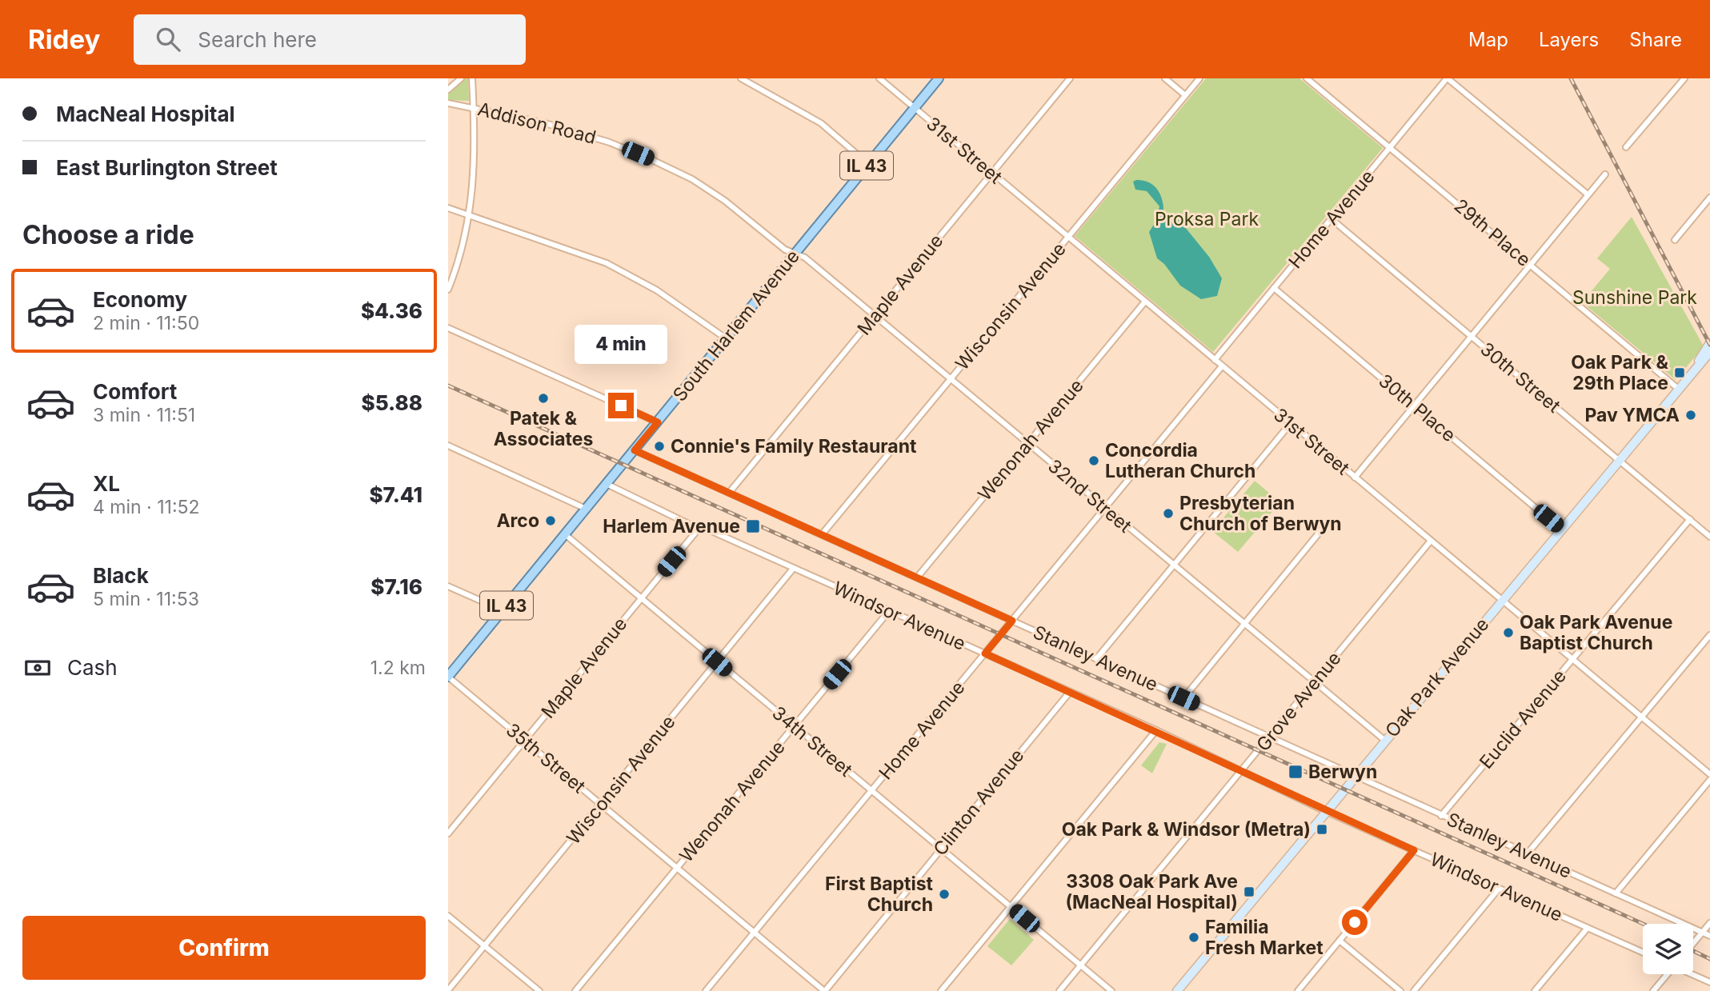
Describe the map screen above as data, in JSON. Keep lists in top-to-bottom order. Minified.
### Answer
{"streets":{"main road":["IL 43","South Harlem Avenue"],"street":["Addison Road","31st Street","Home Avenue","29th Place","Maple Avenue","Wisconsin Avenue","30th Street","30th Place","Wenonah Avenue","32nd Street","Windsor Avenue","Stanley Avenue","Oak Park Avenue","Grove Avenue","Euclid Avenue","34th Street","35th Street","Clinton Avenue"]},"crossings":[["Addison Road","South Harlem Avenue"],["Addison Road","32nd Street"],["31st Street","Home Avenue"],["31st Street","Maple Avenue"],["31st Street","Wisconsin Avenue"],["31st Street","South Harlem Avenue"],["31st Street","Wenonah Avenue"],["31st Street","Oak Park Avenue"],["31st Street","Grove Avenue"],["31st Street","Euclid Avenue"],["Home Avenue","29th Place"],["Home Avenue","30th Street"],["Home Avenue","30th Place"],["Home Avenue","32nd Street"],["Home Avenue","Windsor Avenue"],["Home Avenue","Stanley Avenue"],["Home Avenue","34th Street"],["Home Avenue","35th Street"],["29th Place","Oak Park Avenue"],["Maple Avenue","32nd Street"],["Maple Avenue","Windsor Avenue"],["Maple Avenue","Stanley Avenue"],["Maple Avenue","34th Street"],["Maple Avenue","35th Street"],["Wisconsin Avenue","32nd Street"],["Wisconsin Avenue","Windsor Avenue"],["Wisconsin Avenue","Stanley Avenue"],["Wisconsin Avenue","34th Street"],["Wisconsin Avenue","35th Street"],["South Harlem Avenue","32nd Street"],["South Harlem Avenue","Windsor Avenue"],["South Harlem Avenue","Stanley Avenue"],["South Harlem Avenue","34th Street"],["South Harlem Avenue","35th Street"],["30th Street","Oak Park Avenue"],["30th Street","Euclid Avenue"],["30th Place","Oak Park Avenue"],["Wenonah Avenue","32nd Street"],["Wenonah Avenue","Windsor Avenue"],["Wenonah Avenue","Stanley Avenue"],["Wenonah Avenue","34th Street"],["Wenonah Avenue","35th Street"],["32nd Street","Oak Park Avenue"],["32nd Street","Grove Avenue"],["Windsor Avenue","Oak Park Avenue"],["Windsor Avenue","Grove Avenue"],["Windsor Avenue","Clinton Avenue"],["Stanley Avenue","Oak Park Avenue"],["Stanley Avenue","Grove Avenue"],["Stanley Avenue","Euclid Avenue"],["Grove Avenue","34th Street"],["34th Street","Clinton Avenue"],["35th Street","Clinton Avenue"]],"parks":["Proksa Park","Sunshine Park"],"places":{"transit":["Oak Park & 29th Place","Harlem Avenue","Berwyn","Oak Park & Windsor (Metra)","3308 Oak Park Ave (MacNeal Hospital)"],"other":["Patek & Associates","Pav YMCA","Connie's Family Restaurant","Concordia Lutheran Church","Presbyterian Church of Berwyn","Arco","Oak Park Avenue Baptist Church","First Baptist Church","Familia Fresh Market"]},"page":{"header":"Ridey","search":"Search here","nav":["Map","Layers","Share"],"banner":["MacNeal Hospital","East Burlington Street"],"heading":"Choose a ride","list":[{"name":"Economy","note":"2 min · 11:50","value":"$4.36"},{"name":"Comfort","note":"3 min · 11:51","value":"$5.88"},{"name":"XL","note":"4 min · 11:52","value":"$7.41"},{"name":"Black","note":"5 min · 11:53","value":"$7.16"}],"bubble":"4 min","pay":["Cash","1.2 km"],"buttons":"Confirm"}}
